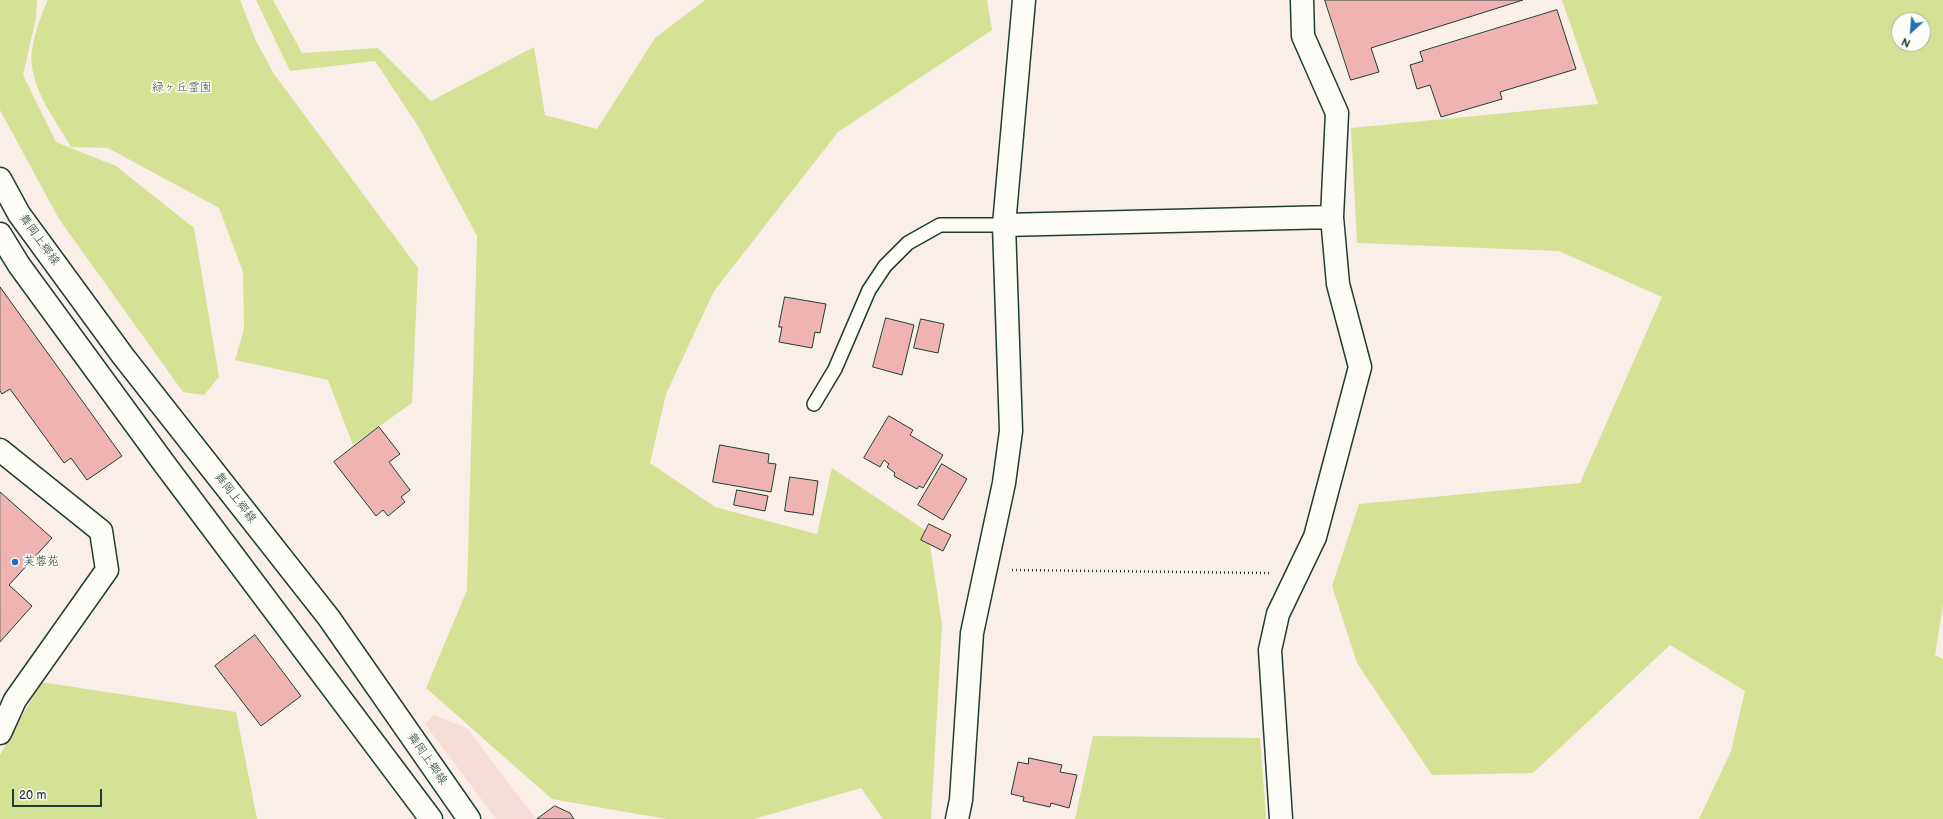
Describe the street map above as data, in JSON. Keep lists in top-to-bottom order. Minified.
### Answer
{"streets":{"street":["舞岡上郷線"]},"parks":["緑ヶ丘霊園"],"places":["芙蓉苑"],"scale_bar":"20 m","north":"bottom left"}
